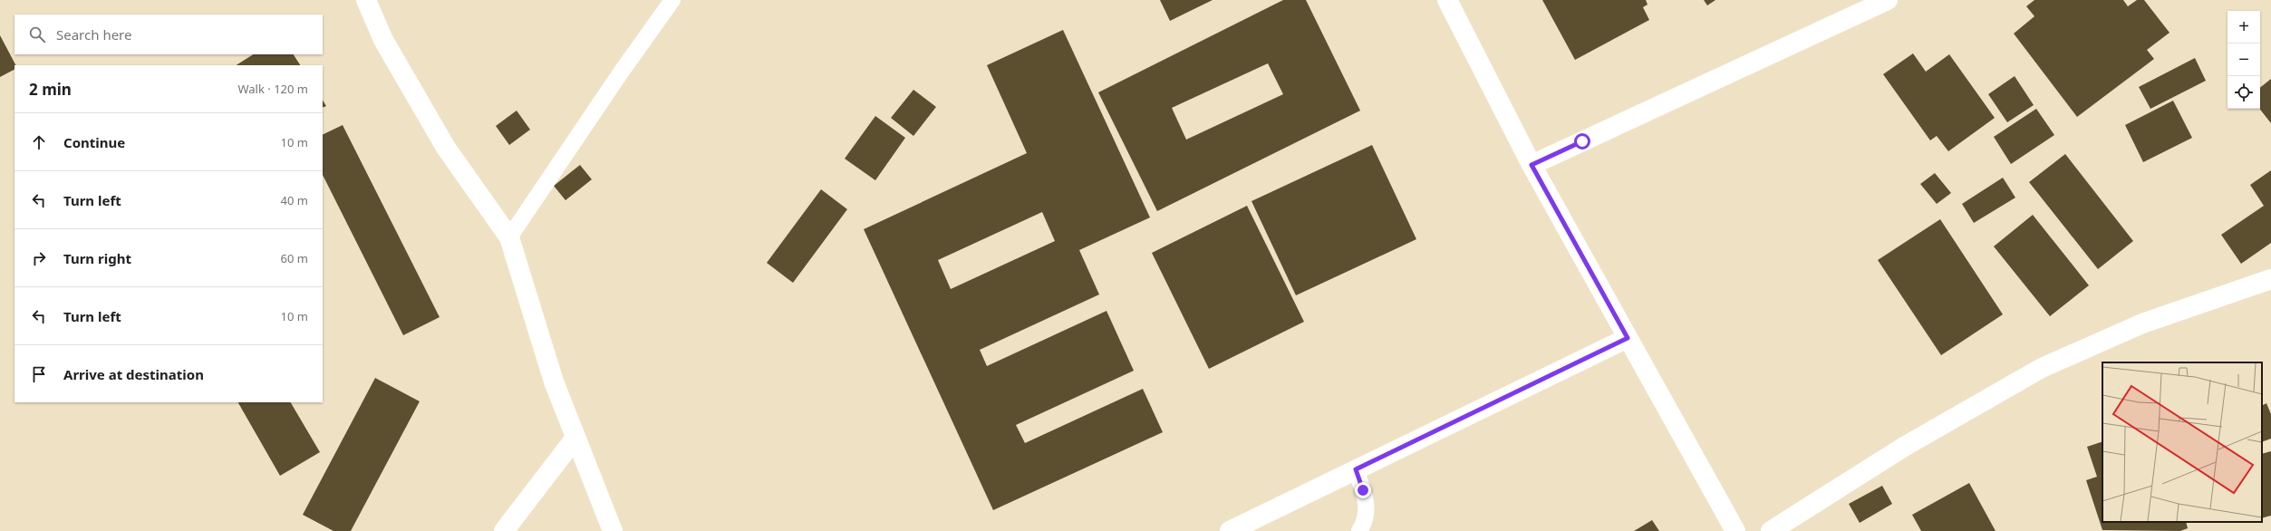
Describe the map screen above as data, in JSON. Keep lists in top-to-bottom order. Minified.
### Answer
{"page":{"map_buttons":["+","−"],"search":"Search here","heading":["2 min","Walk · 120 m"],"list":[["Continue","10 m"],["Turn left","40 m"],["Turn right","60 m"],["Turn left","10 m"],"Arrive at destination"]}}
